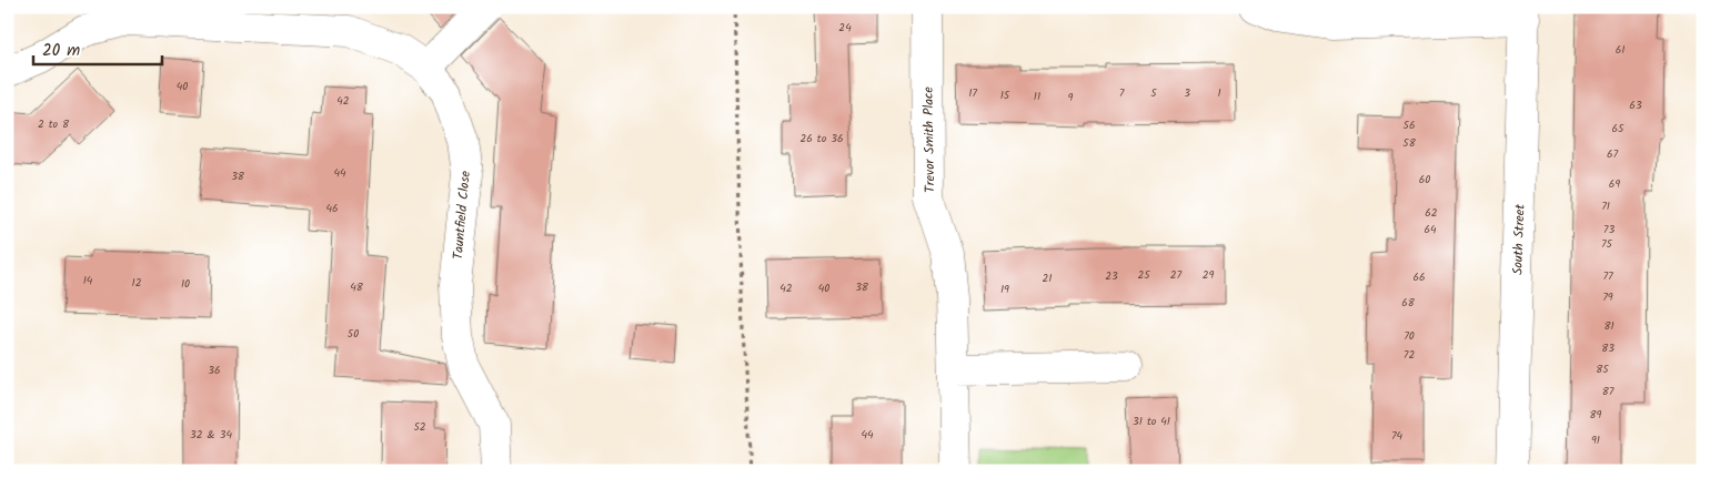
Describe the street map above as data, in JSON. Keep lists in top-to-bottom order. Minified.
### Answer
{"streets":{"street":["Trevor Smith Place","Tauntfield Close","South Street"]},"house_numbers":["24","61","40","17","7","5","3","1","15","11","9","42","63","2 to 8","56","65","26 to 36","58","67","44","38","60","69","71","46","62","64","73","75","25","27","29","23","77","66","21","14","12","10","48","38","42","40","19","79","68","81","50","70","83","72","85","36","87","89","31 to 41","52","32 & 34","44","74","91"],"scale_bar":"20 m"}
